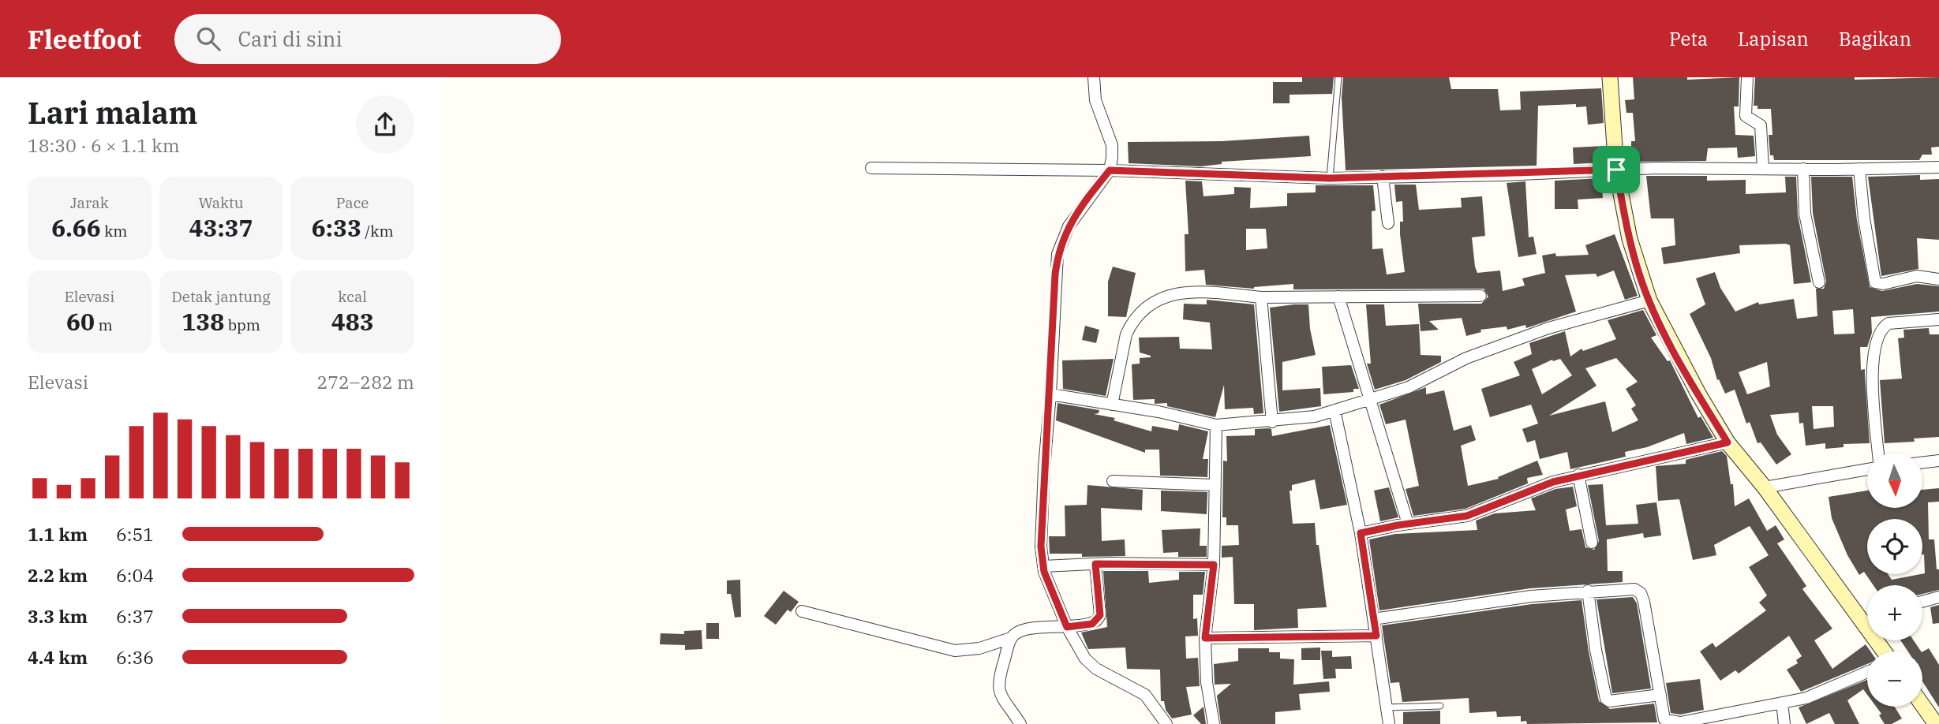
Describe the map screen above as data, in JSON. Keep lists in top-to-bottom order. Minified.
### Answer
{"north":"bottom","page":{"header":"Fleetfoot","search":"Cari di sini","nav":["Peta","Lapisan","Bagikan"],"heading":["Lari malam","18:30 · 6 × 1.1 km"],"stats":[["Jarak","6.66 km"],["Waktu","43:37"],["Pace","6:33 /km"],["Elevasi","60 m"],["Detak jantung","138 bpm"],["kcal","483"]],"chart":["Elevasi","272–282 m"],"map_buttons":["+","−"],"list":[{"name":"1.1 km","note":"6:51"},{"name":"2.2 km","note":"6:04"},{"name":"3.3 km","note":"6:37"},{"name":"4.4 km","note":"6:36"}]}}
